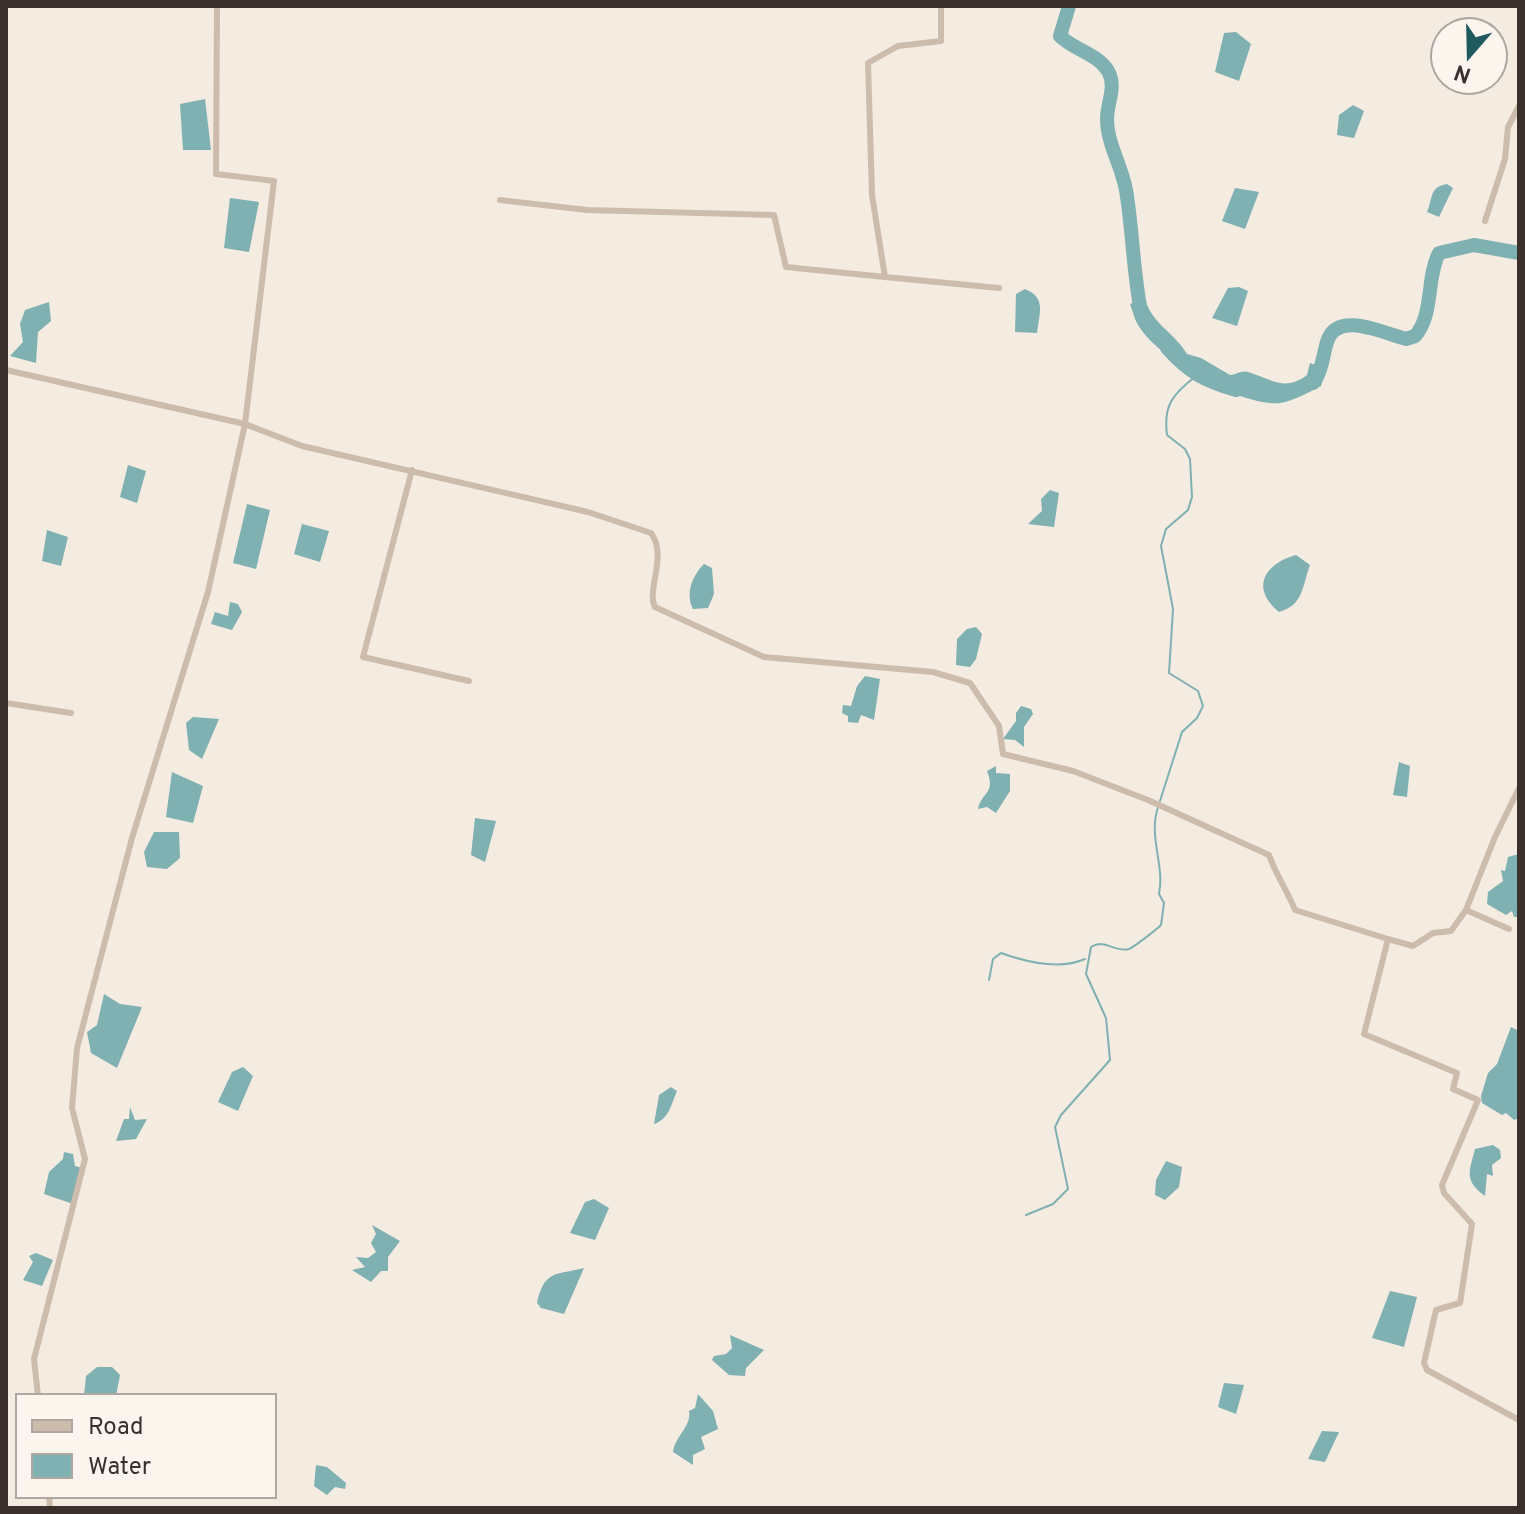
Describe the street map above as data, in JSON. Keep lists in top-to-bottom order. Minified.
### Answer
{"legend":["Road","Water"],"north":"bottom"}
